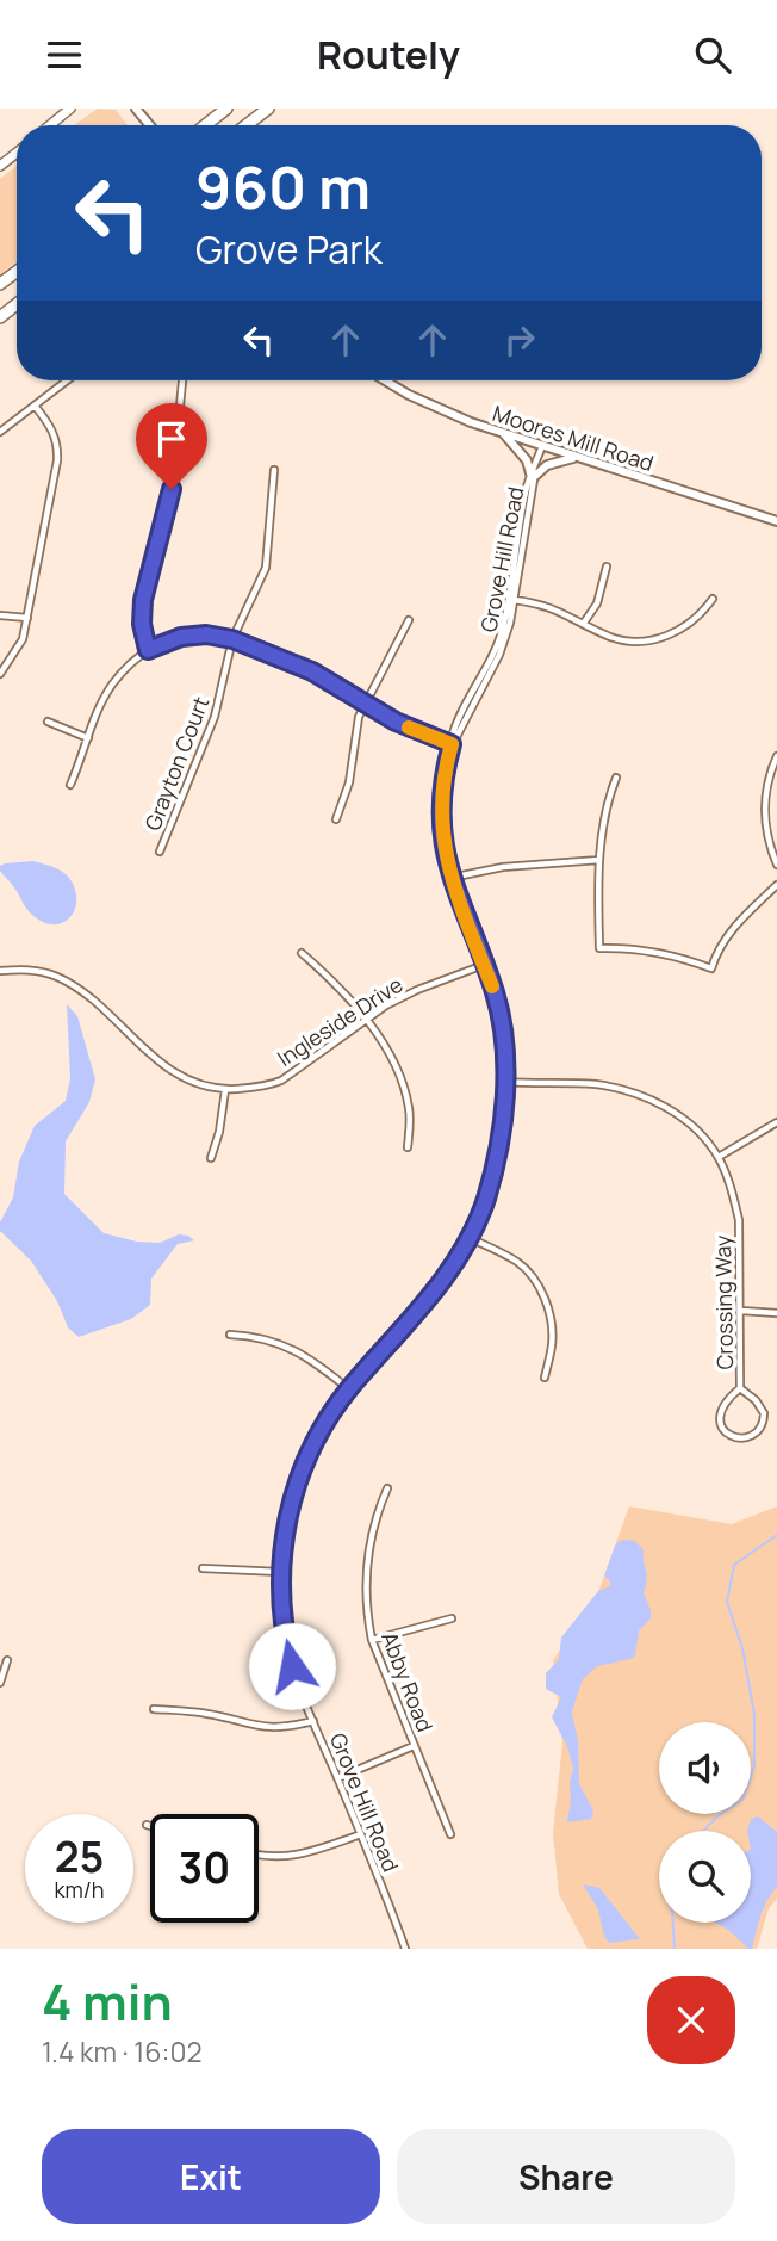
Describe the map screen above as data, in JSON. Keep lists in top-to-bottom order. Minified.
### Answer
{"streets":{"street":["Moores Mill Road","Grove Hill Road","Grayton Court","Ingleside Drive","Crossing Way","Abby Road"]},"crossings":[["Moores Mill Road","Grove Hill Road"],["Grove Hill Road","Ingleside Drive"],["Grove Hill Road","Crossing Way"]],"page":{"header":"Routely","turn":["960 m","Grove Park"],"speed":"25 km/h","limit":"30","heading":["4 min","1.4 km · 16:02"],"buttons":["Exit","Share"]}}
